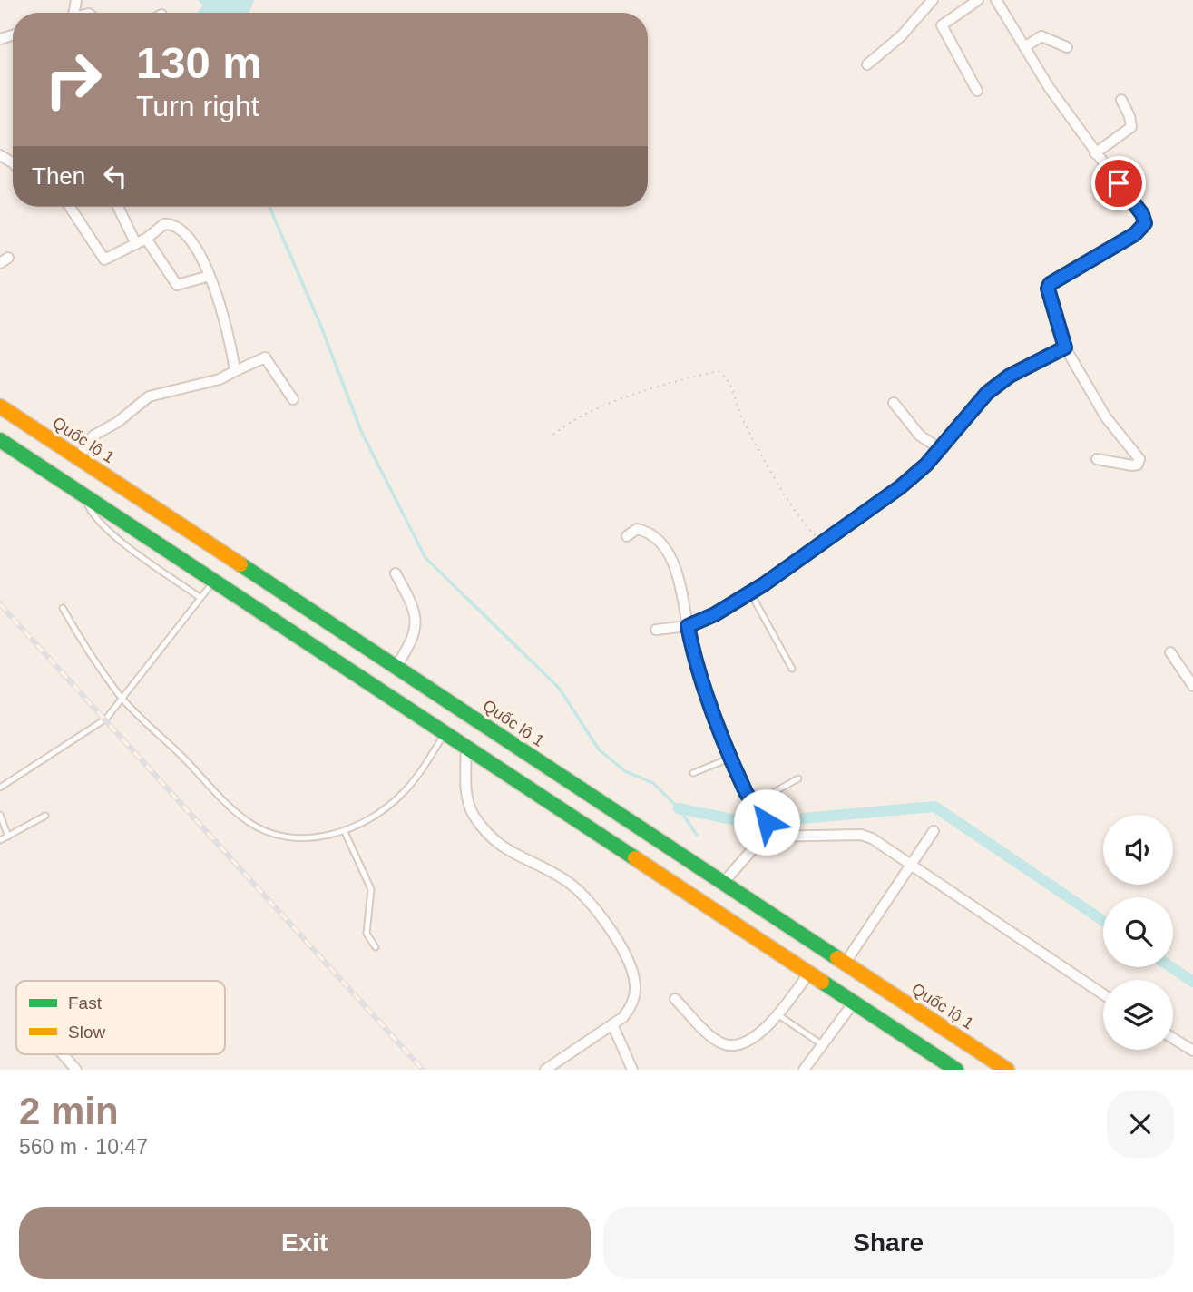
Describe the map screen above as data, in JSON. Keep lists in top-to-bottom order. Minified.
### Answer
{"streets":{"highway":["Quốc lộ 1"]},"legend":["Fast","Slow"],"page":{"turn":["130 m","Turn right"],"then":"Then","heading":["2 min","560 m · 10:47"],"buttons":["Exit","Share"]}}
